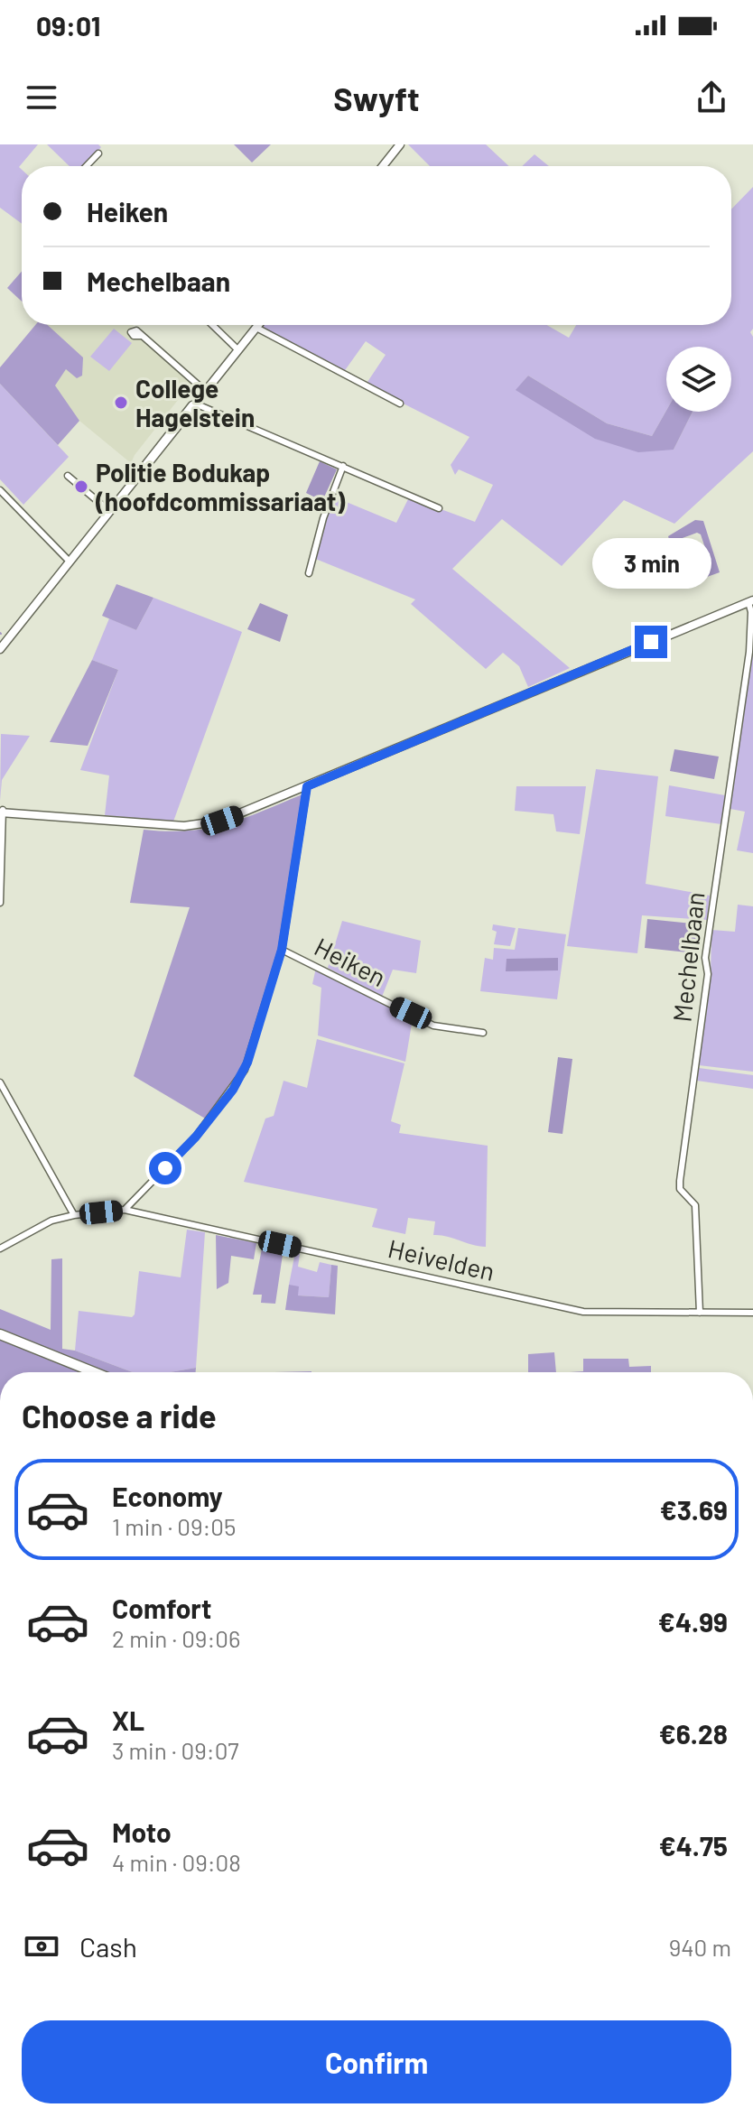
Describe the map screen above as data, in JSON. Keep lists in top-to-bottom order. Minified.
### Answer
{"streets":{"street":["Mechelbaan","Heiken","Heivelden"]},"crossings":[["Mechelbaan","Heiken"],["Mechelbaan","Heivelden"],["Heiken","Heivelden"]],"places":["College Hagelstein","Politie Bodukap (hoofdcommissariaat)"],"page":{"status":"09:01","header":"Swyft","banner":["Heiken","Mechelbaan"],"bubble":"3 min","heading":"Choose a ride","list":[{"name":"Economy","note":"1 min · 09:05","value":"€3.69"},{"name":"Comfort","note":"2 min · 09:06","value":"€4.99"},{"name":"XL","note":"3 min · 09:07","value":"€6.28"},{"name":"Moto","note":"4 min · 09:08","value":"€4.75"}],"pay":["Cash","940 m"],"buttons":"Confirm"}}
